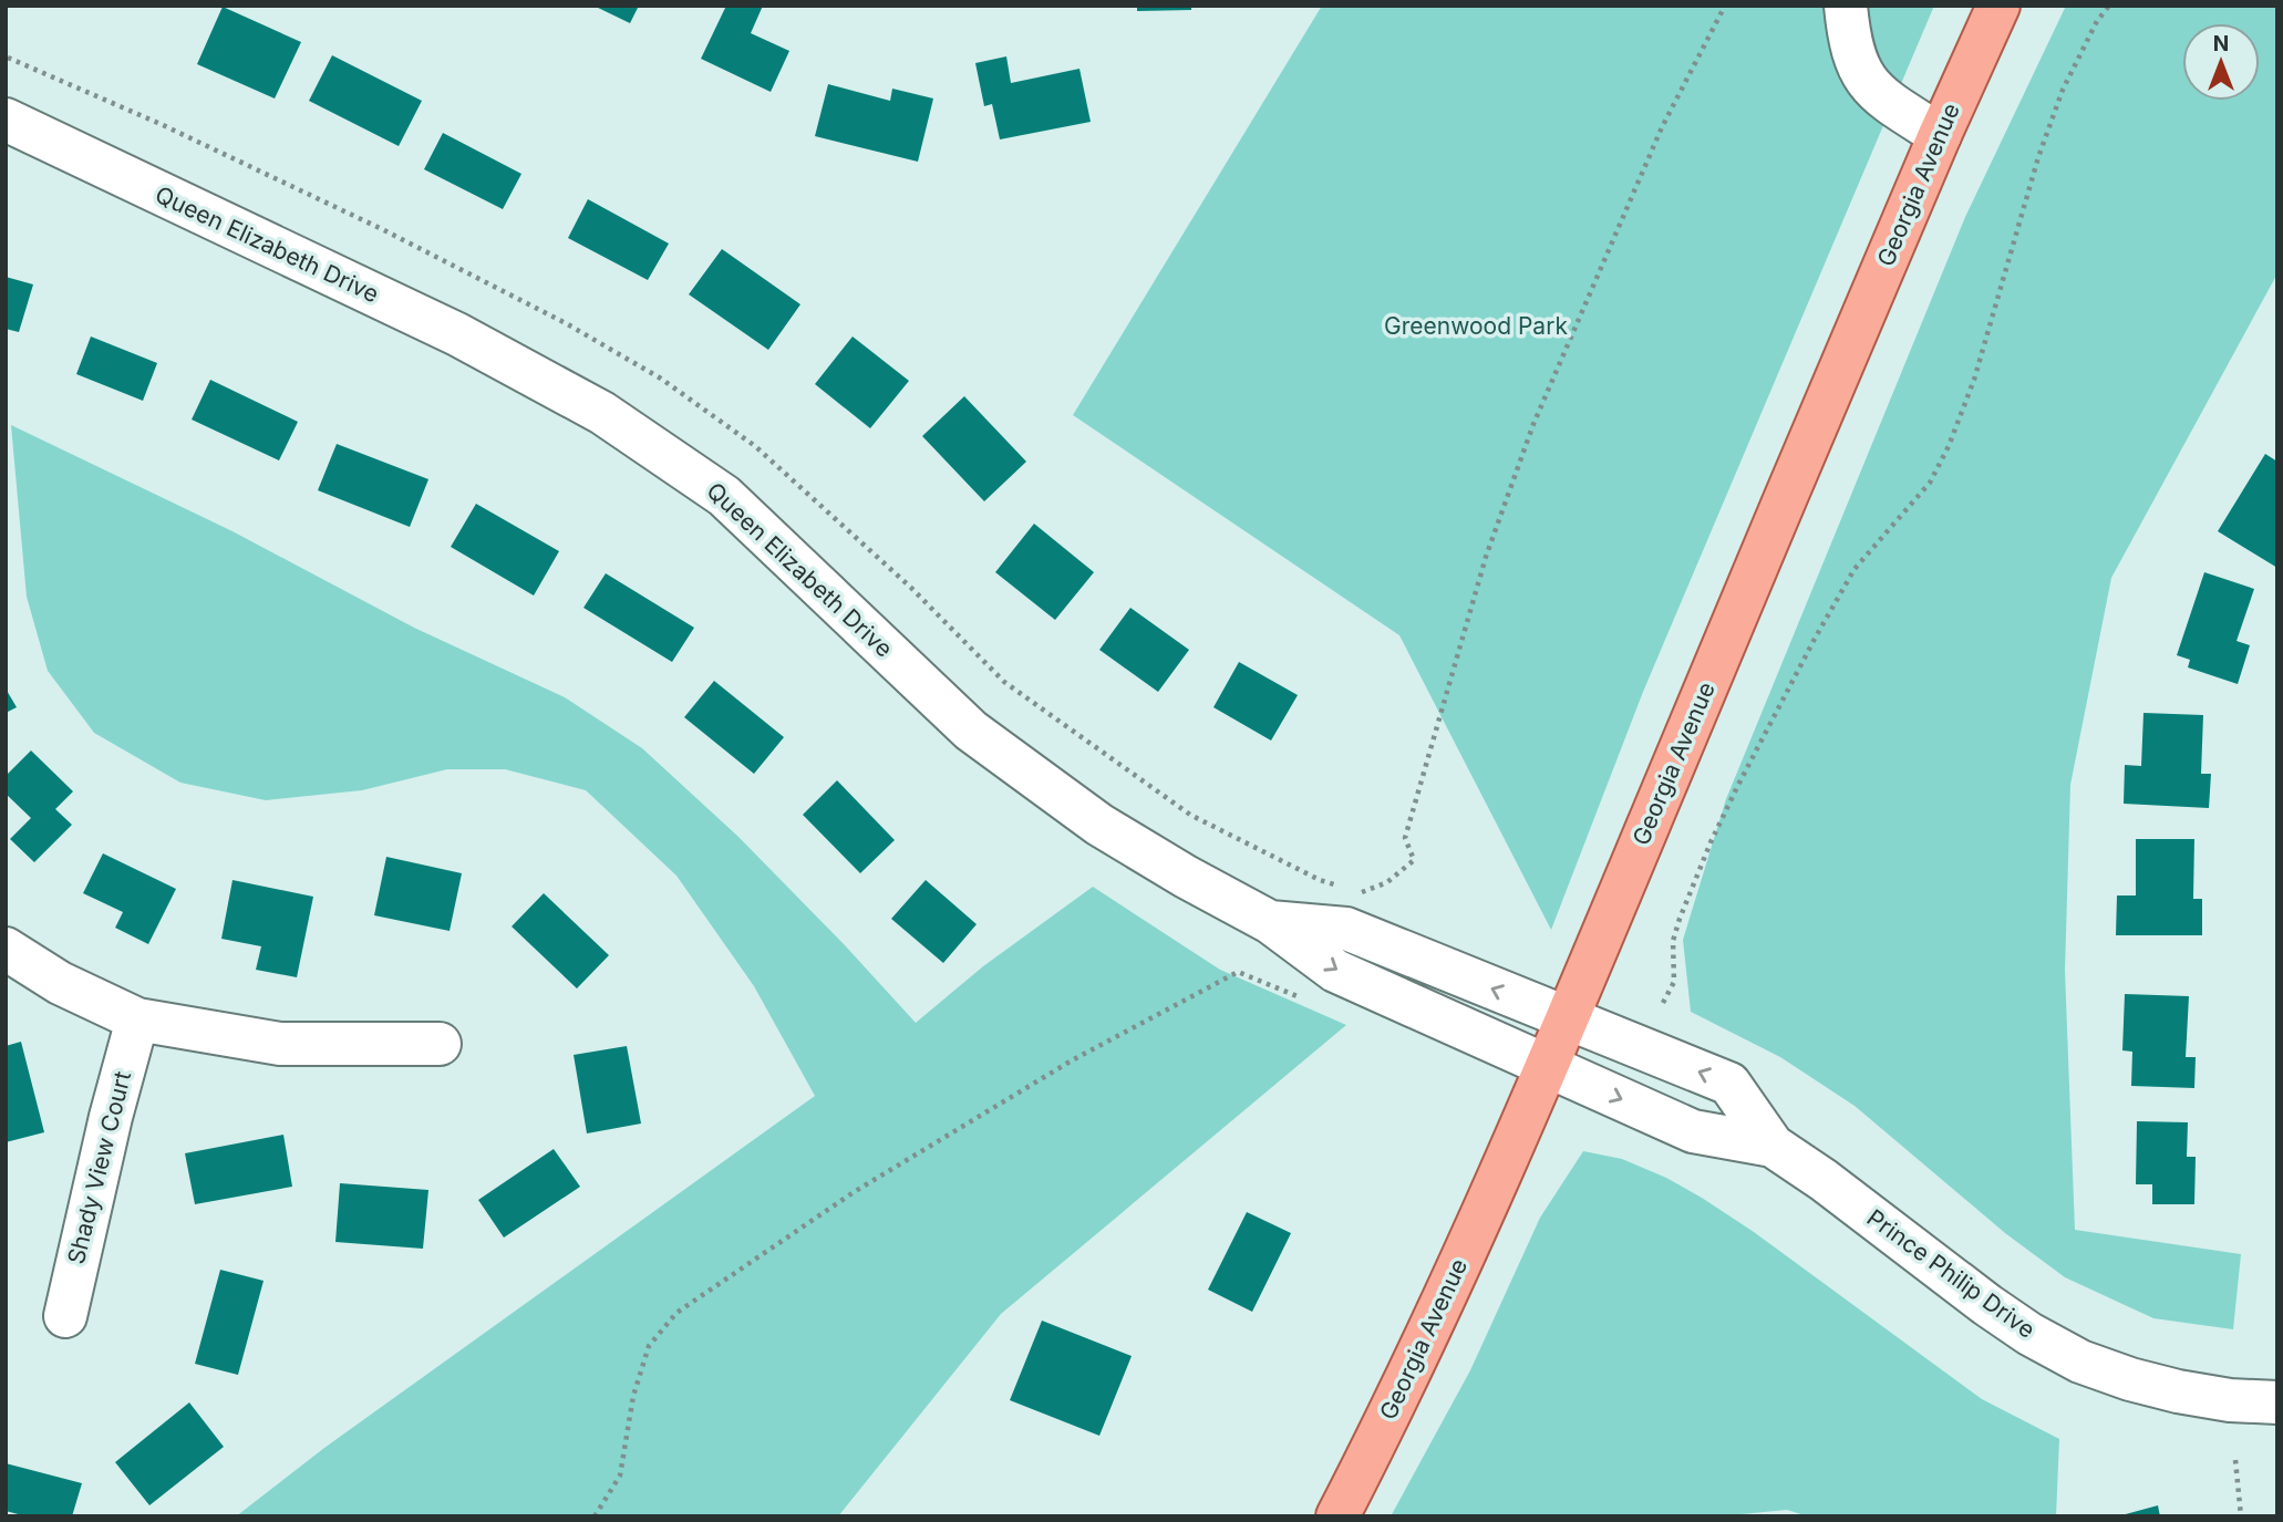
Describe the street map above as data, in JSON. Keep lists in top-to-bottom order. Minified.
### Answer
{"streets":{"main road":["Georgia Avenue"],"street":["Queen Elizabeth Drive","Shady View Court","Prince Philip Drive"]},"crossings":[["Georgia Avenue","Queen Elizabeth Drive"],["Georgia Avenue","Prince Philip Drive"],["Queen Elizabeth Drive","Prince Philip Drive"]],"parks":["Greenwood Park"],"north":"top"}
